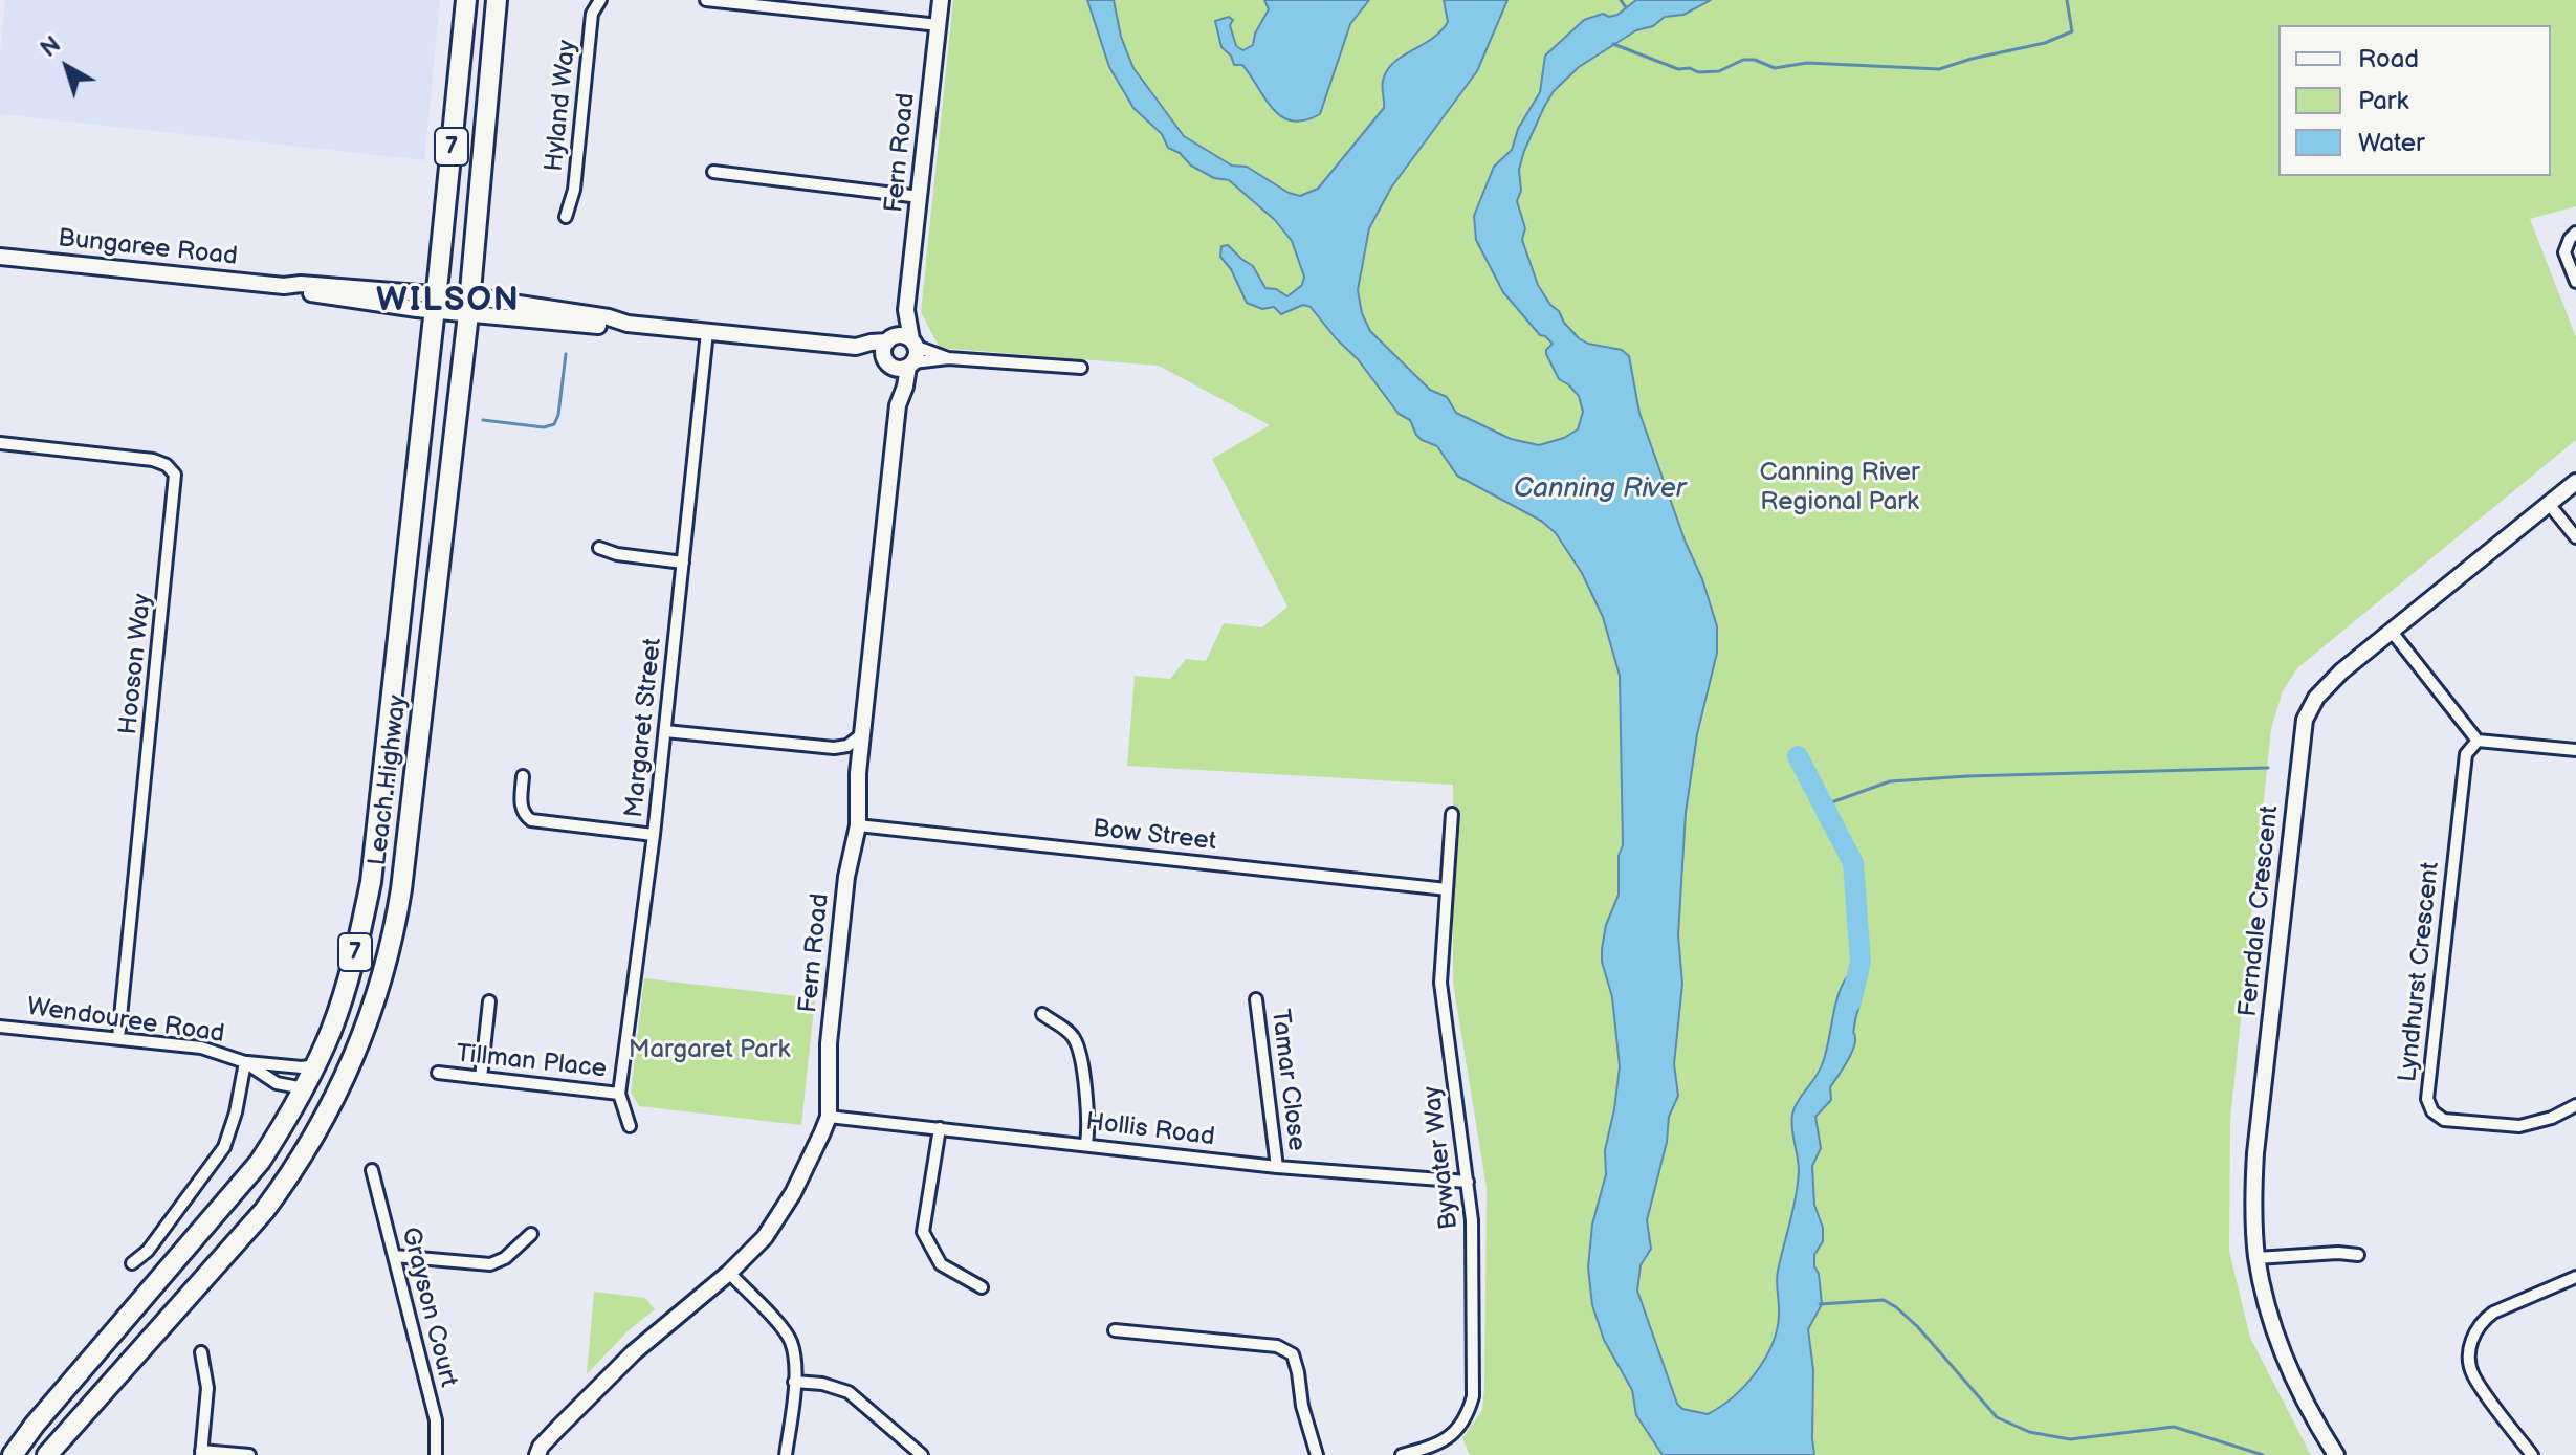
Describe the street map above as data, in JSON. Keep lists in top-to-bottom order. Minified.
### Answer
{"streets":{"highway":["7","Leach Highway"],"street":["Hyland Way","Fern Road","Bungaree Road","Hooson Way","Margaret Street","Bow Street","Ferndale Crescent","Lyndhurst Crescent","Wendouree Road","Tillman Place","Tamar Close","Hollis Road","Bywater Way","Grayson Court"]},"crossings":[["Fern Road","Bungaree Road"],["Fern Road","Bow Street"],["Fern Road","Hollis Road"],["Bungaree Road","Margaret Street"],["Bungaree Road","Leach Highway"],["Hooson Way","Wendouree Road"],["Margaret Street","Tillman Place"],["Leach Highway","Wendouree Road"],["Bow Street","Bywater Way"],["Tamar Close","Hollis Road"],["Hollis Road","Bywater Way"]],"districts":["WILSON"],"water":["Canning River"],"parks":["Canning River Regional Park","Margaret Park"],"legend":["Road","Park","Water"],"north":"top left"}
